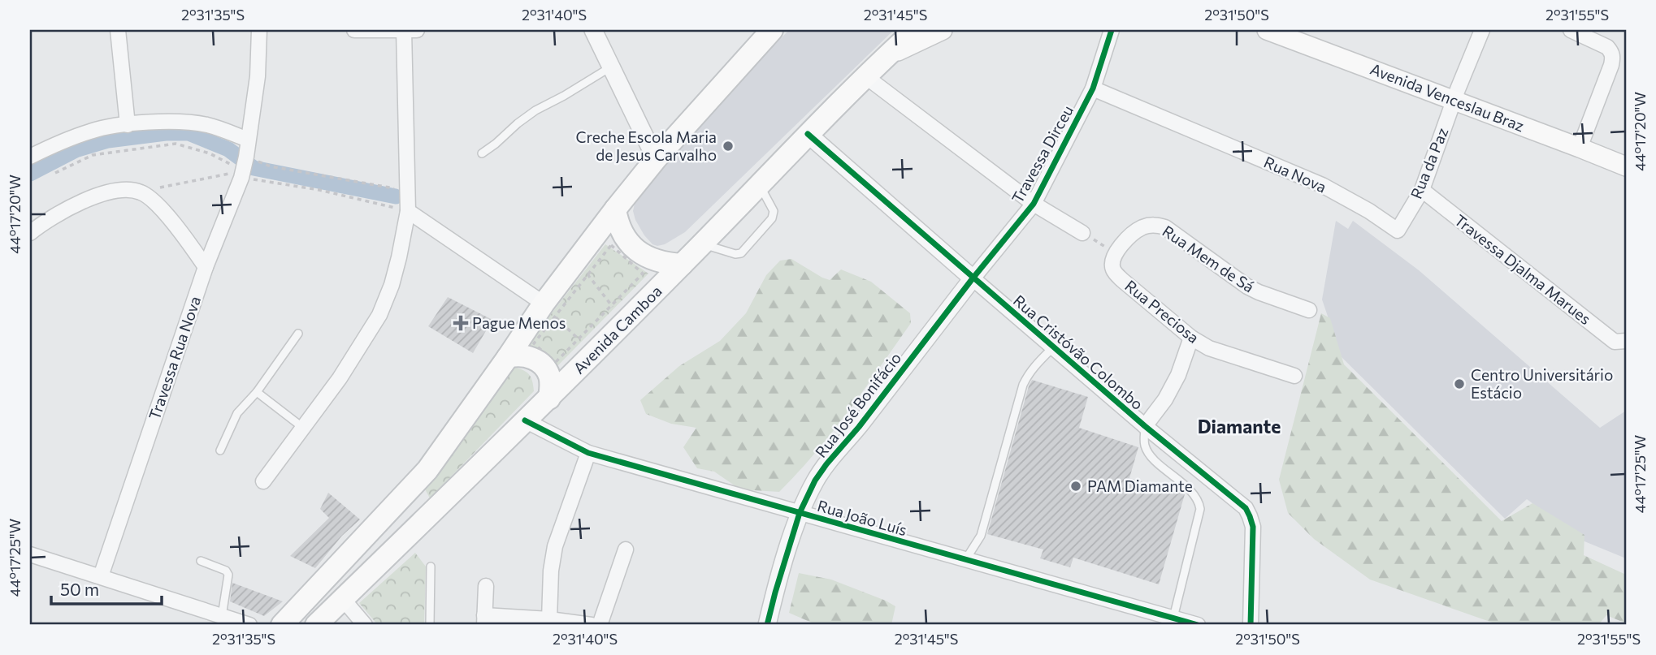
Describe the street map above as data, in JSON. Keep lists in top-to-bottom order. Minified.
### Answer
{"streets":{"main road":["Avenida Venceslau Braz","Avenida Camboa"],"street":["Travessa Dirceu","Rua da Paz","Rua Nova","Rua Mem de Sá","Travessa Djalma Marues","Rua Preciosa","Rua Cristóvão Colombo","Travessa Rua Nova","Rua José Bonifácio","Rua João Luís"]},"crossings":[["Avenida Venceslau Braz","Rua da Paz"],["Travessa Dirceu","Rua Nova"],["Travessa Dirceu","Rua Cristóvão Colombo"],["Travessa Dirceu","Rua José Bonifácio"],["Rua da Paz","Rua Nova"],["Rua da Paz","Travessa Djalma Marues"],["Rua Mem de Sá","Rua Preciosa"],["Avenida Camboa","Rua Cristóvão Colombo"],["Avenida Camboa","Rua João Luís"],["Rua Cristóvão Colombo","Rua José Bonifácio"],["Rua José Bonifácio","Rua João Luís"]],"districts":["Diamante"],"places":{"other":["Creche Escola Maria de Jesus Carvalho","Centro Universitário Estácio","PAM Diamante"],"health":["Pague Menos"]},"scale_bar":"50 m","coordinates":["2°31'35\"S","2°31'40\"S","2°31'45\"S","2°31'50\"S","2°31'55\"S","44°17'20\"W","44°17'25\"W"]}
